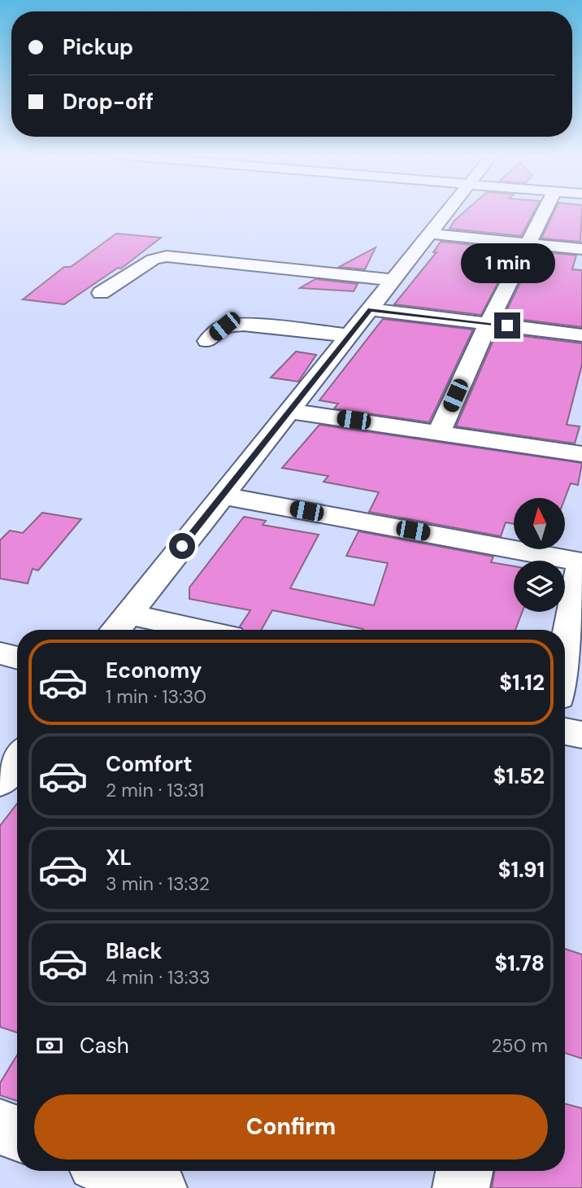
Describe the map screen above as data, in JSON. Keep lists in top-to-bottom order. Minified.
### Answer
{"north":"top","page":{"banner":["Pickup","Drop-off"],"bubble":"1 min","list":[{"name":"Economy","note":"1 min · 13:30","value":"$1.12"},{"name":"Comfort","note":"2 min · 13:31","value":"$1.52"},{"name":"XL","note":"3 min · 13:32","value":"$1.91"},{"name":"Black","note":"4 min · 13:33","value":"$1.78"}],"pay":["Cash","250 m"],"buttons":"Confirm"}}
